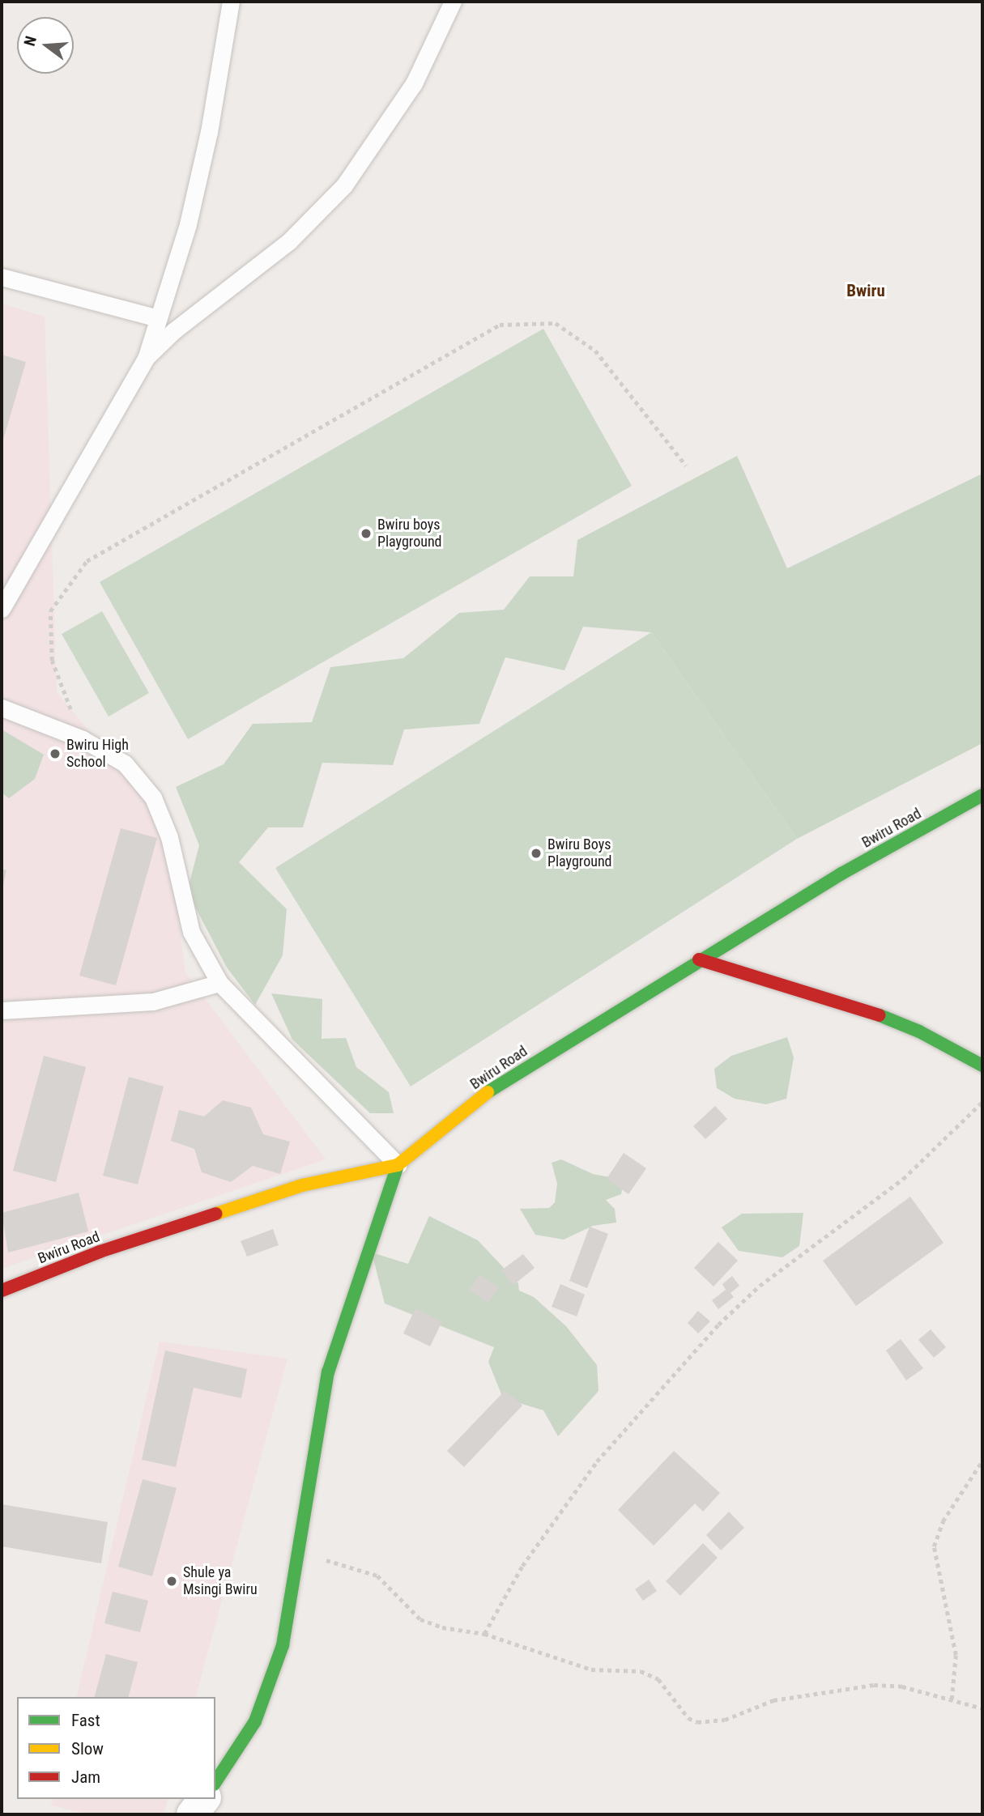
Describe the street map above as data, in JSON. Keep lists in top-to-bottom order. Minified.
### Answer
{"streets":{"street":["Bwiru Road"]},"districts":["Bwiru"],"places":["Bwiru boys Playground","Bwiru High School","Bwiru Boys Playground","Shule ya Msingi Bwiru"],"legend":["Fast","Slow","Jam"],"north":"left"}
